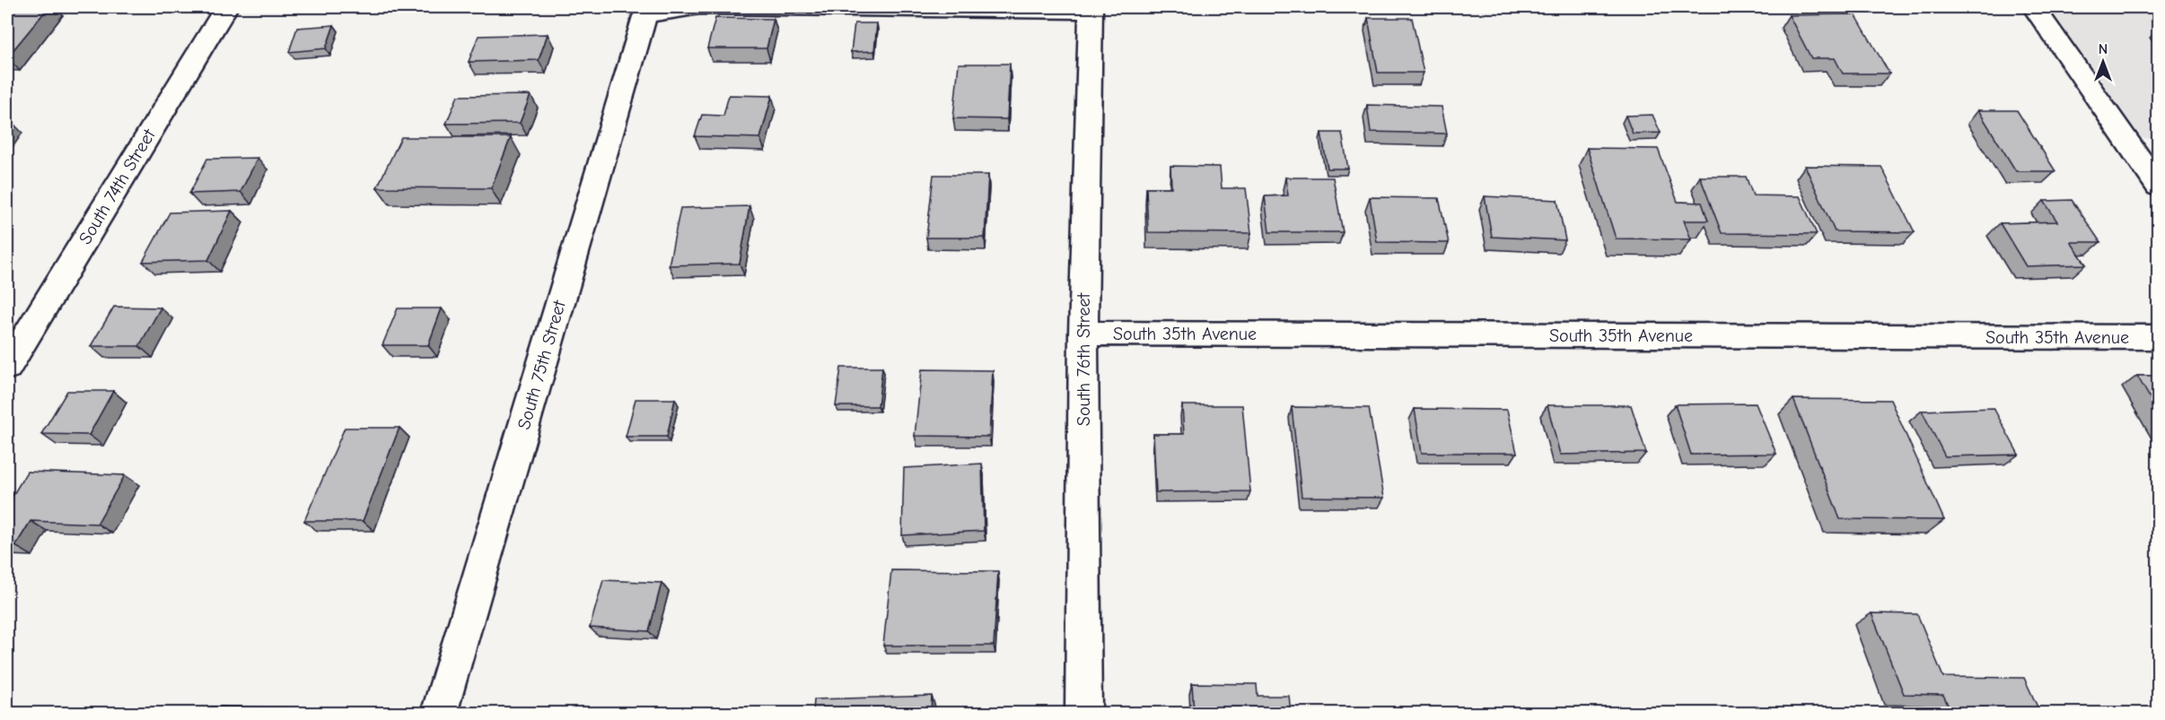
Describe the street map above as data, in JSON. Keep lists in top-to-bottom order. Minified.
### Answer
{"streets":{"street":["South 74th Street","South 35th Avenue","South 76th Street","South 75th Street"]},"crossings":[["South 35th Avenue","South 76th Street"]],"north":"top"}
